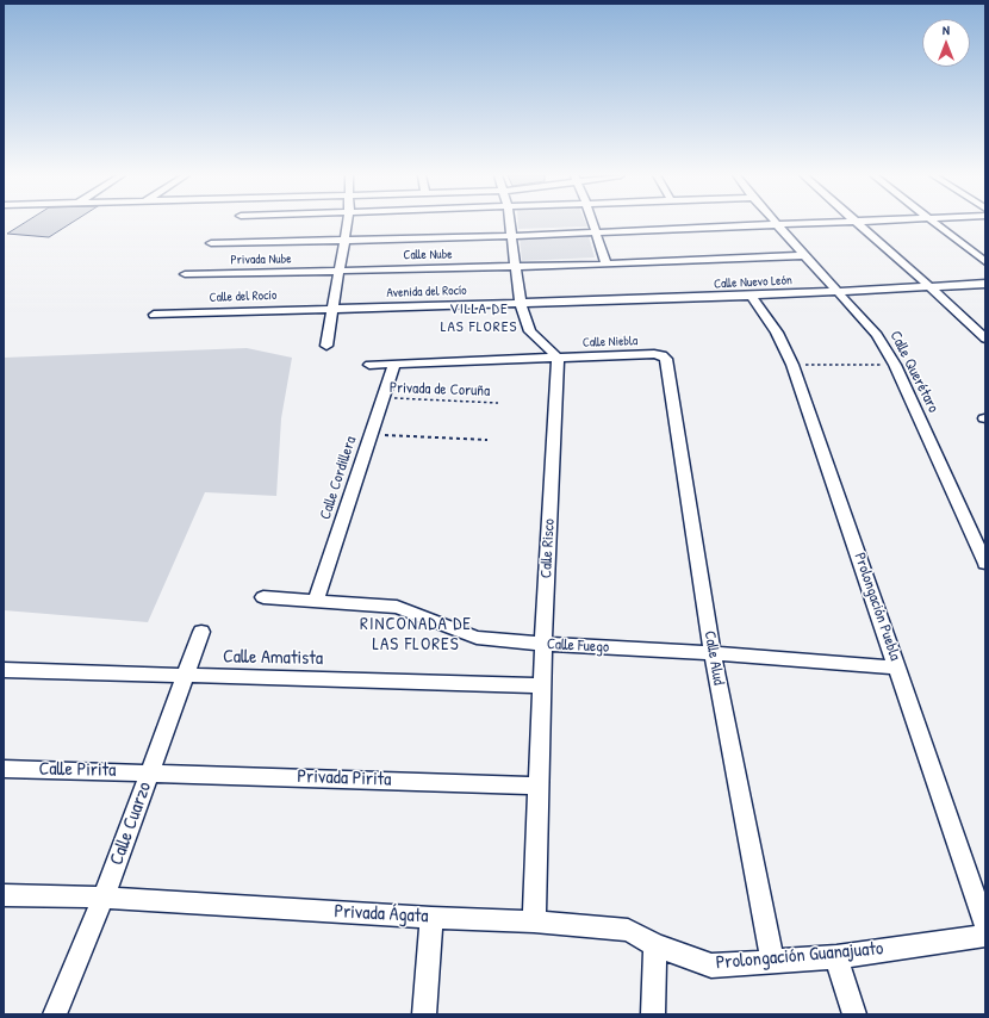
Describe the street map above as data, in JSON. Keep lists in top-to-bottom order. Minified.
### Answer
{"streets":{"street":["Calle Nube","Privada Nube","Calle Nuevo León","Avenida del Rocío","Calle del Rocío","Calle Niebla","Calle Querétaro","Calle Cordillera","Calle Risco","Prolongación Puebla","Calle Fuego","Calle Amatista","Calle Alud","Calle Pirita","Privada Pirita","Calle Cuarzo","Privada Ágata","Prolongación Guanajuato"],"path":["Privada de Coruña"]},"crossings":[["Calle Nube","Privada Nube"],["Calle Nube","Calle Querétaro"],["Calle Nuevo León","Avenida del Rocío"],["Calle Nuevo León","Calle Querétaro"],["Calle Nuevo León","Prolongación Puebla"],["Avenida del Rocío","Calle del Rocío"],["Calle Niebla","Calle Cordillera"],["Calle Niebla","Calle Risco"],["Calle Niebla","Calle Alud"],["Privada de Coruña","Calle Cordillera"],["Calle Cordillera","Calle Fuego"],["Calle Risco","Calle Fuego"],["Calle Risco","Calle Amatista"],["Calle Risco","Privada Pirita"],["Calle Risco","Privada Ágata"],["Prolongación Puebla","Calle Fuego"],["Calle Fuego","Calle Alud"],["Calle Amatista","Calle Cuarzo"],["Calle Alud","Prolongación Guanajuato"],["Calle Pirita","Privada Pirita"],["Calle Pirita","Calle Cuarzo"],["Privada Pirita","Calle Cuarzo"],["Calle Cuarzo","Privada Ágata"],["Privada Ágata","Prolongación Guanajuato"]],"districts":["VILLA DE LAS FLORES","RINCONADA DE LAS FLORES"],"north":"top"}
